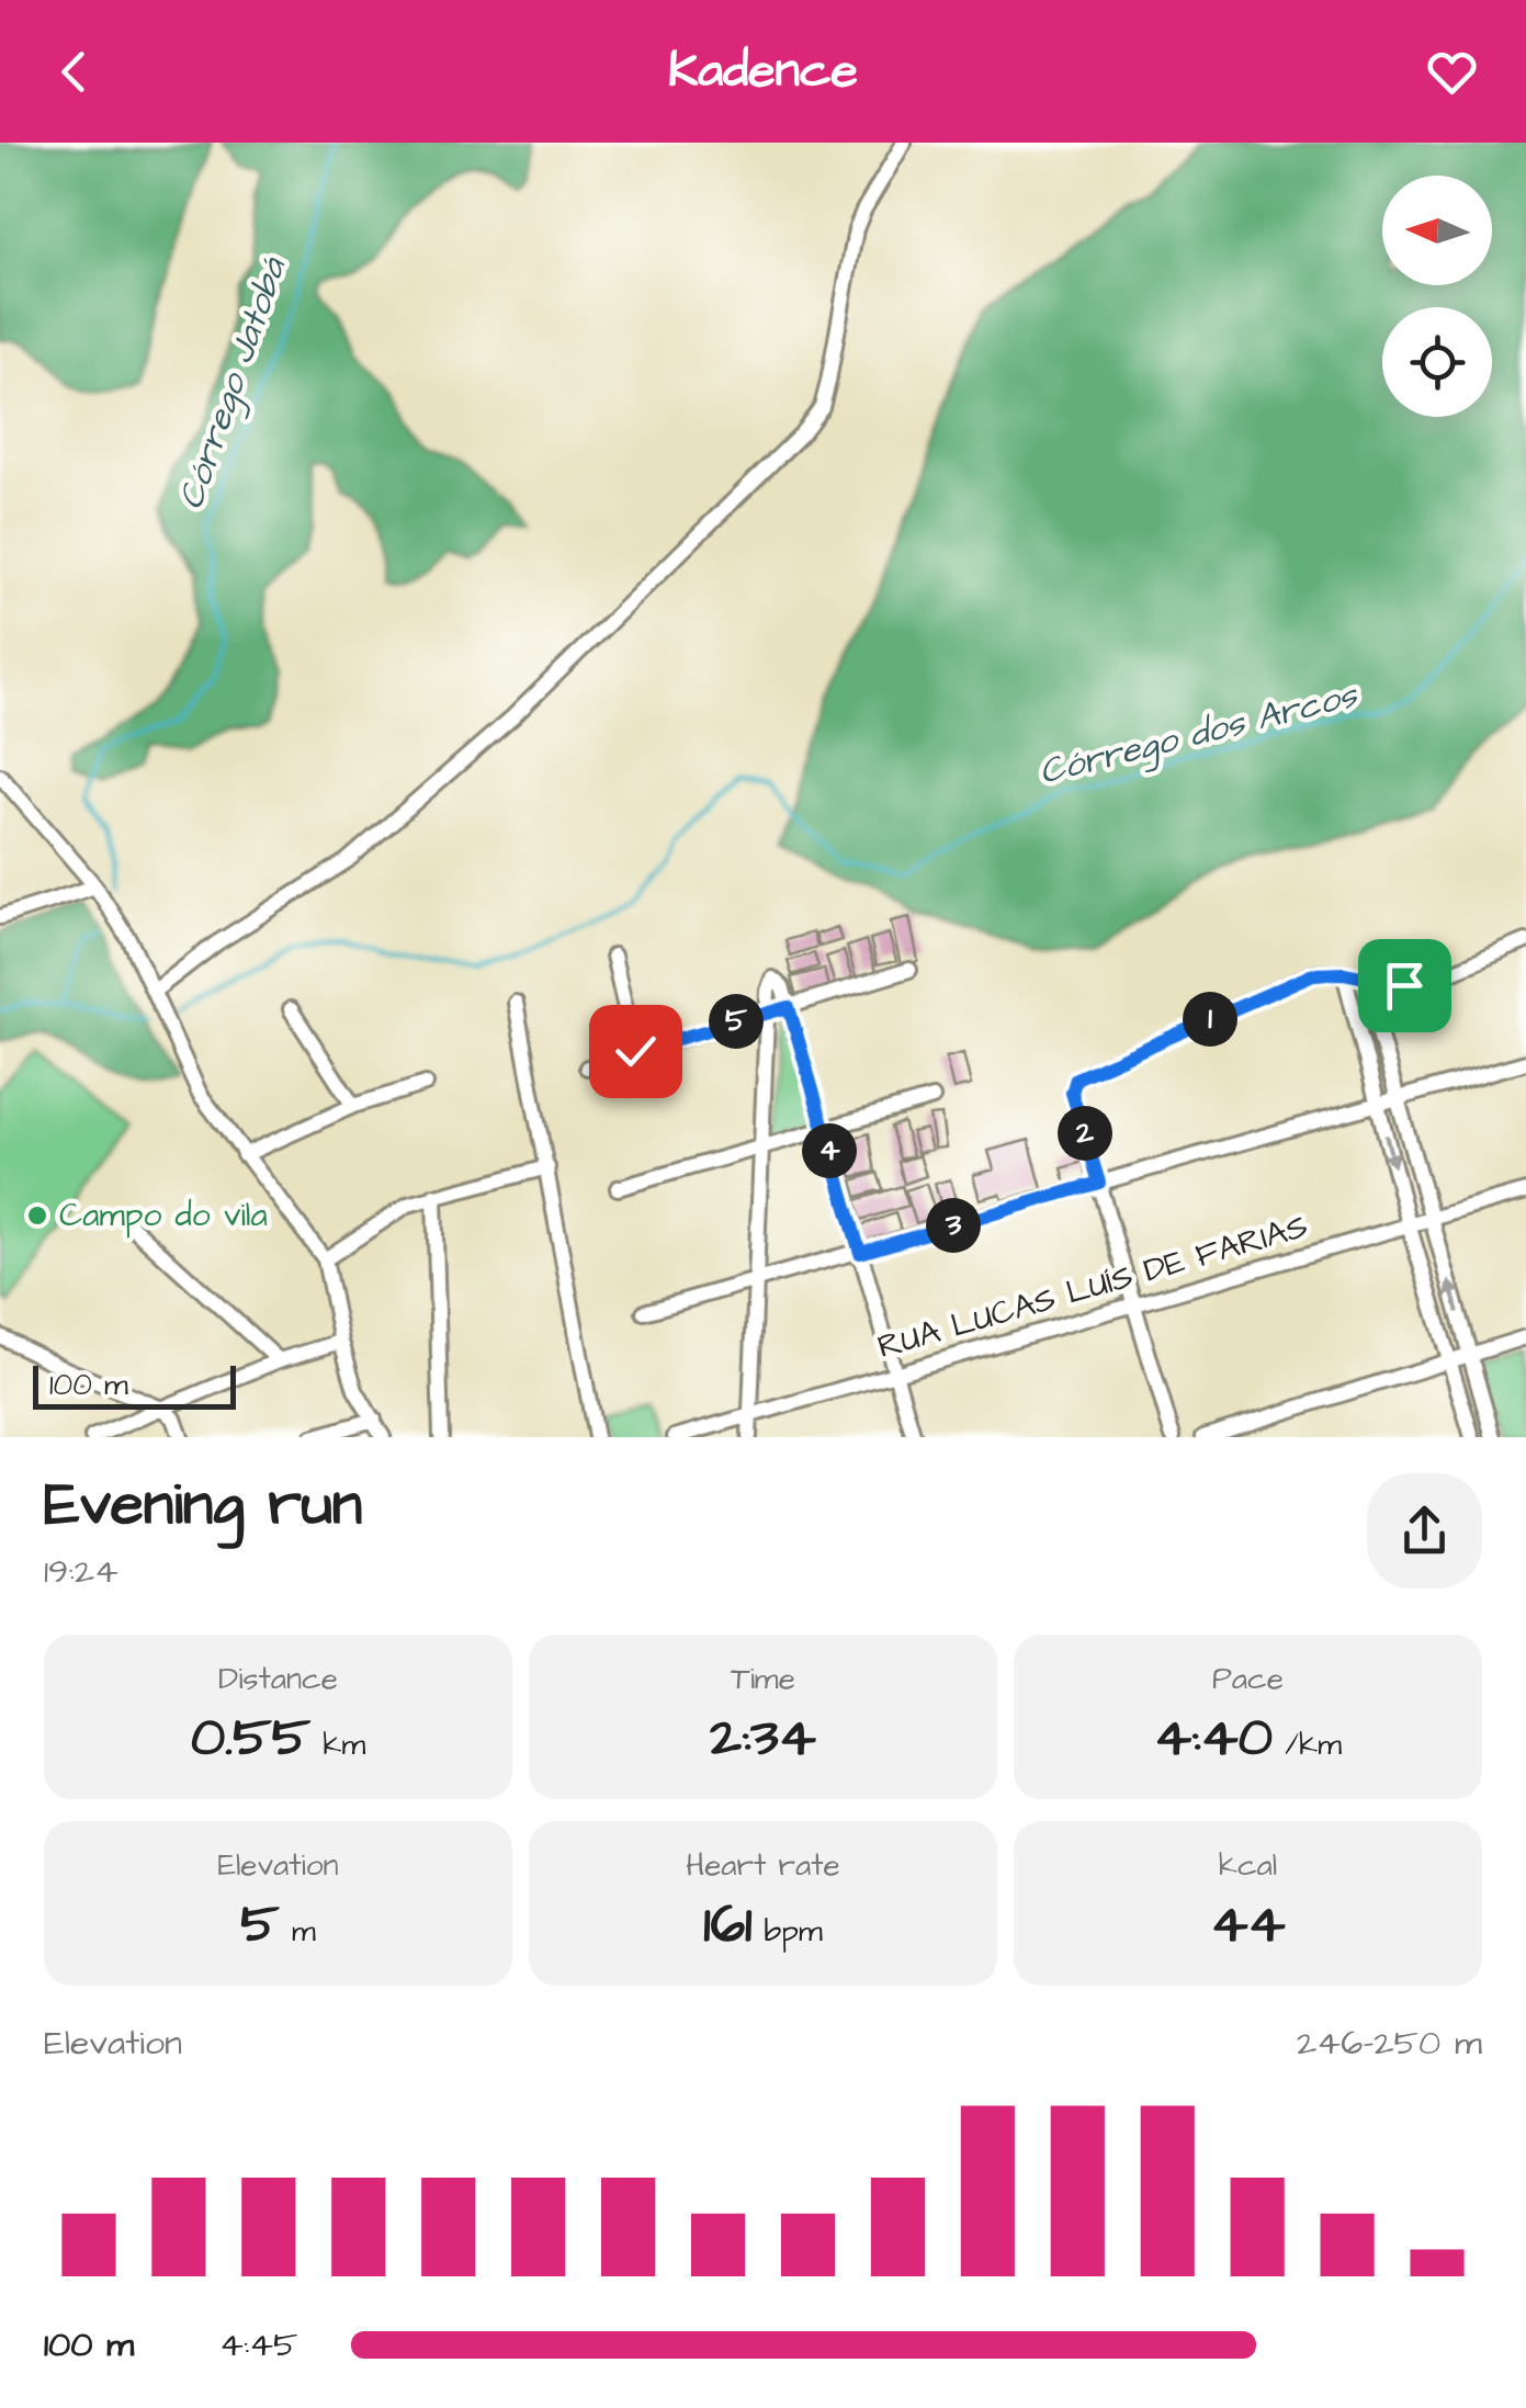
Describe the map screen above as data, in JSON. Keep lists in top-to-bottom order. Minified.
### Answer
{"streets":{"street":["RUA LUCAS LUÍS DE FARIAS"]},"water":["Córrego Jatobá","Córrego dos Arcos"],"places":["Campo do vila"],"scale_bar":"100 m","north":"left","page":{"header":"Kadence","pins":["1","5","2","4","3"],"scale":"100 m","heading":["Evening run","19:24"],"stats":[["Distance","0.55 km"],["Time","2:34"],["Pace","4:40 /km"],["Elevation","5 m"],["Heart rate","161 bpm"],["kcal","44"]],"chart":["Elevation","246–250 m"],"list":[{"name":"100 m","note":"4:45"}]}}
